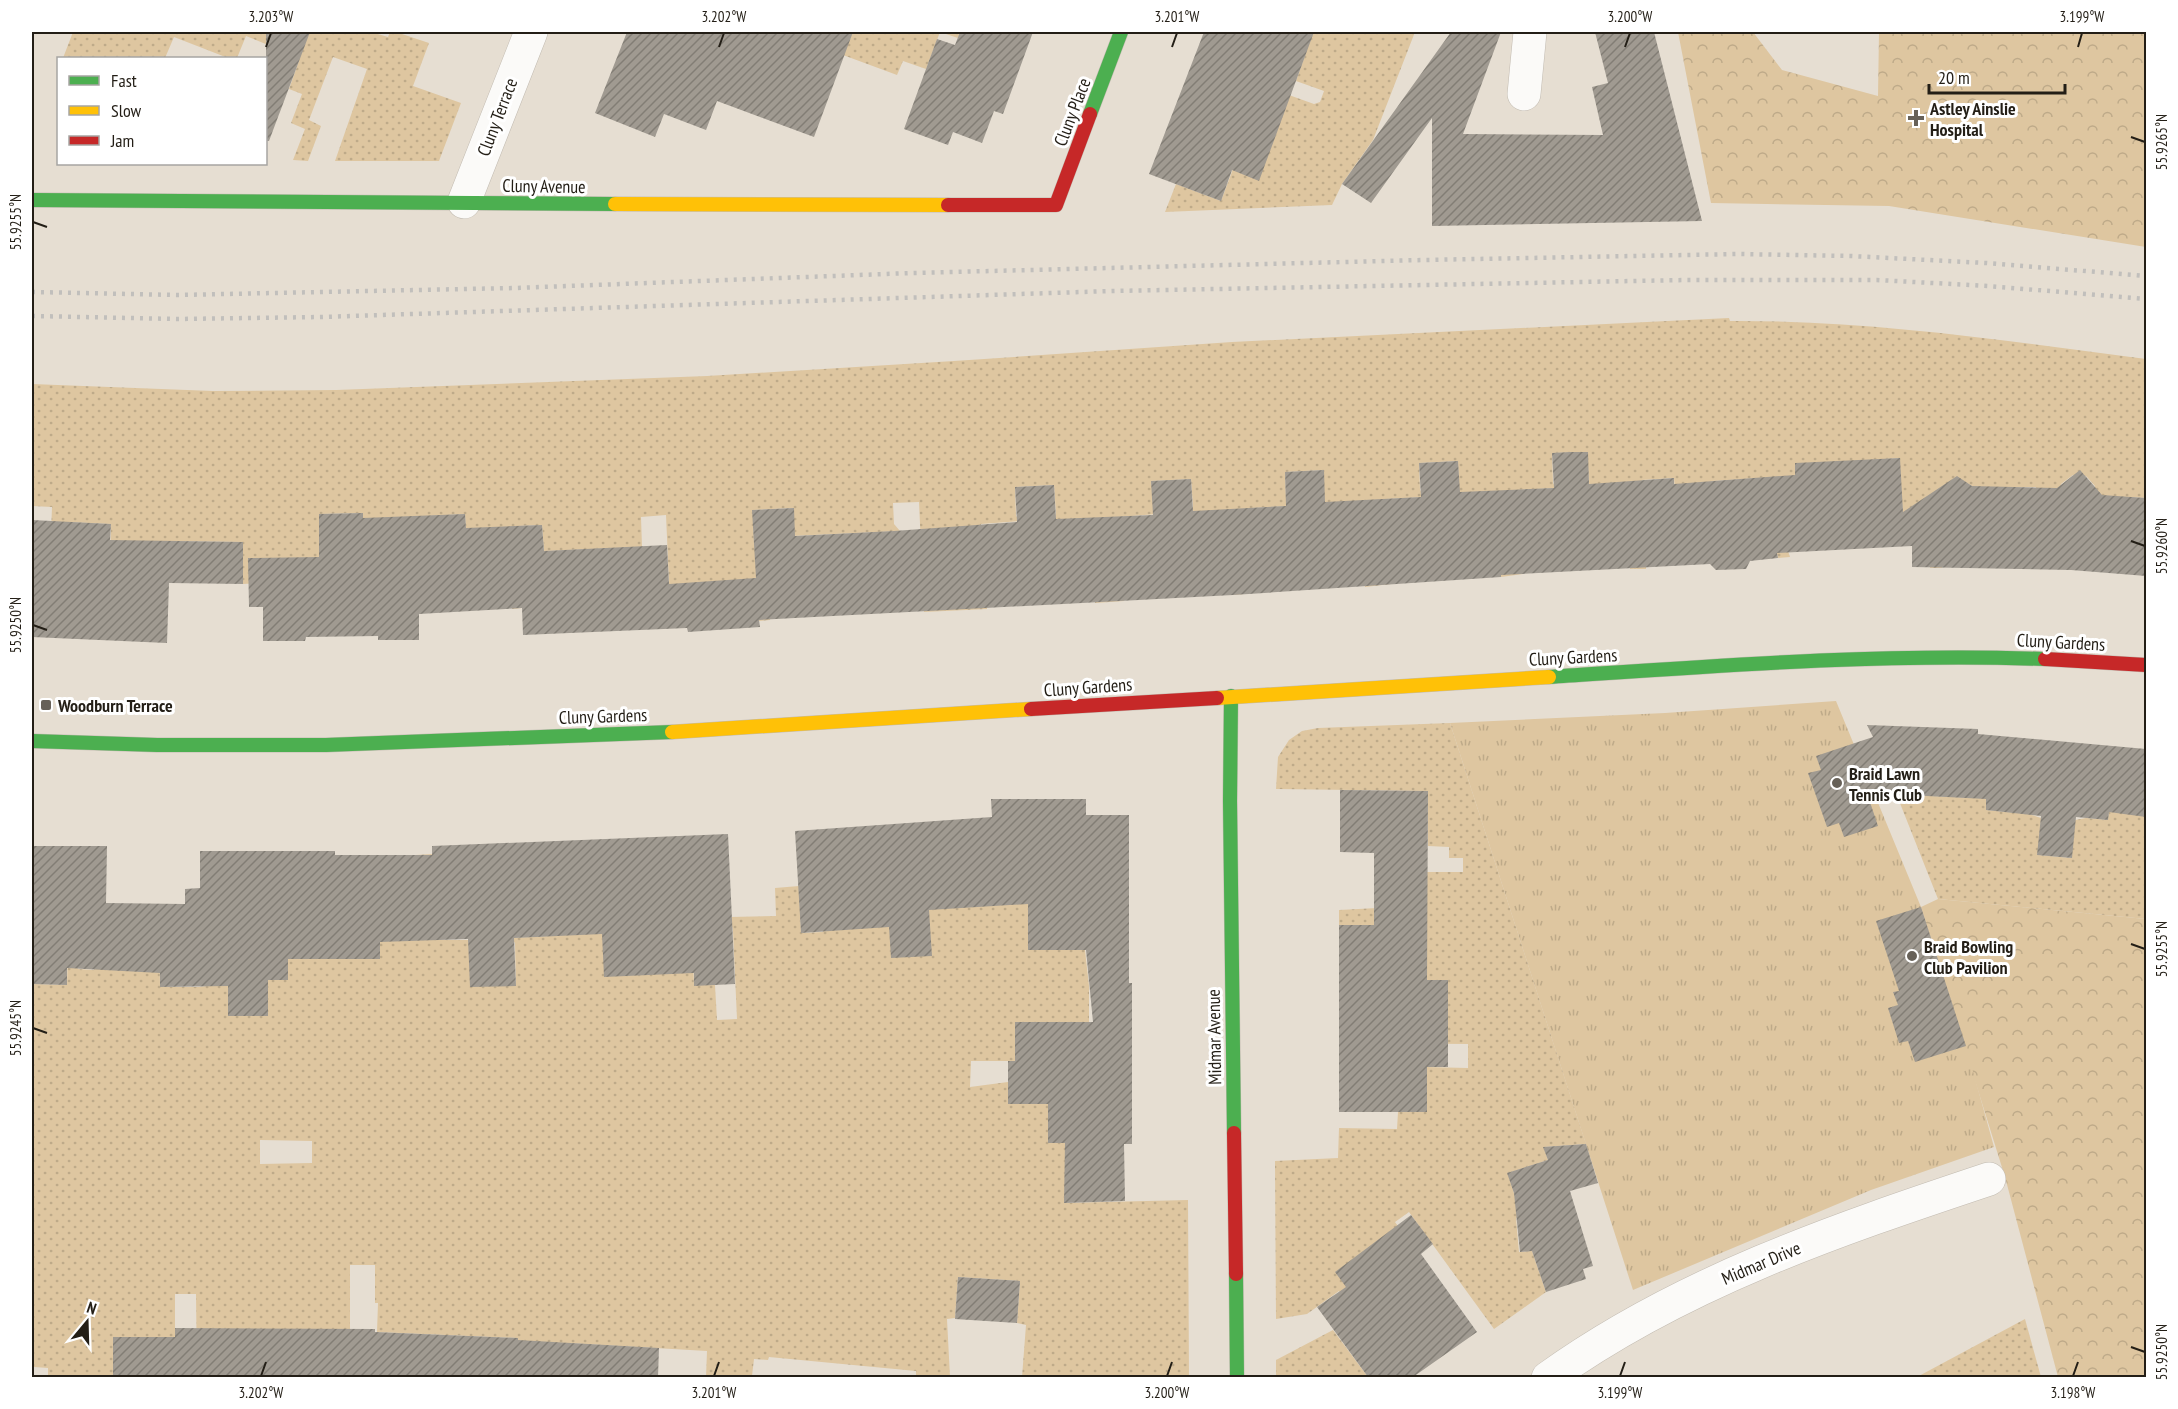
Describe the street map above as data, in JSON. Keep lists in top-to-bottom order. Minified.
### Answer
{"streets":{"street":["Cluny Place","Cluny Terrace","Cluny Avenue","Cluny Gardens","Midmar Avenue","Midmar Drive"]},"crossings":[["Cluny Place","Cluny Avenue"],["Cluny Terrace","Cluny Avenue"],["Cluny Gardens","Midmar Avenue"]],"places":{"health":["Astley Ainslie Hospital"],"transit":["Woodburn Terrace"],"other":["Braid Lawn Tennis Club","Braid Bowling Club Pavilion"]},"legend":["Fast","Slow","Jam"],"scale_bar":"20 m","north":"top","coordinates":["3.203°W","3.202°W","3.201°W","3.200°W","3.199°W","55.9265°N","55.9255°N","55.9260°N","55.9250°N","55.9245°N","3.198°W"]}
